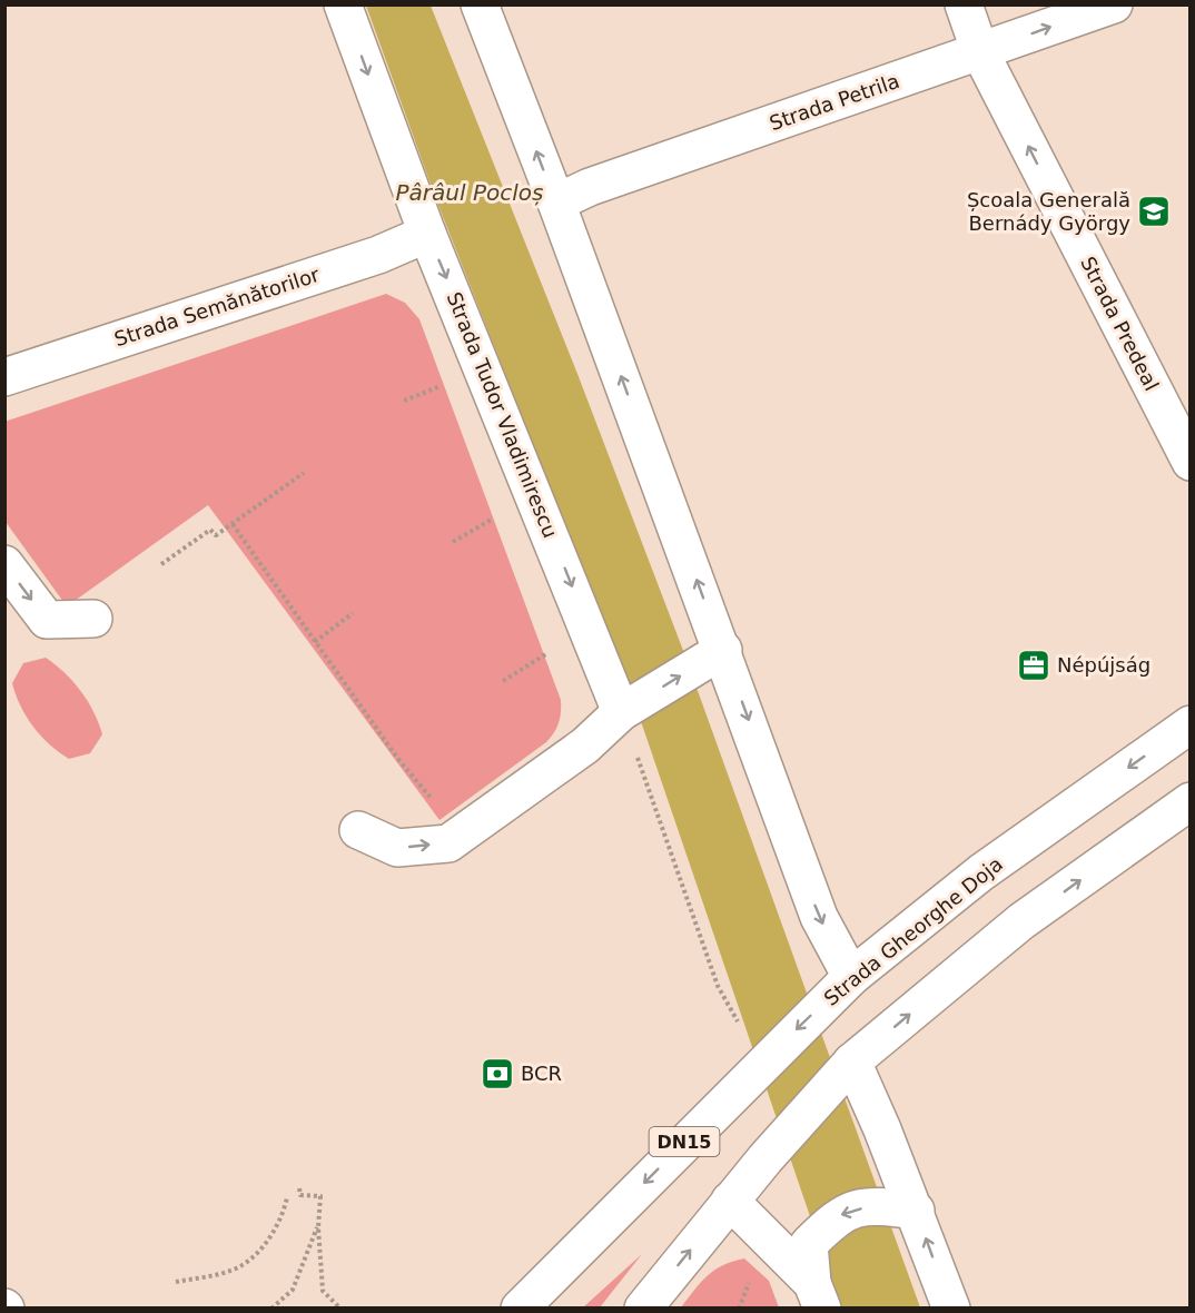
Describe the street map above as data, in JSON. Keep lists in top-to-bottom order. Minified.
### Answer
{"streets":{"street":["Strada Petrila","Strada Semănătorilor","Strada Predeal","Strada Tudor Vladimirescu","Strada Gheorghe Doja","DN15"]},"crossings":[["Strada Petrila","Strada Predeal"],["Strada Semănătorilor","Strada Tudor Vladimirescu"]],"one_way":["Strada Predeal"],"water":["Pârâul Pocloș"],"places":{"school or university":["Școala Generală Bernády György"],"office":["Népújság"],"bank":["BCR"]}}
